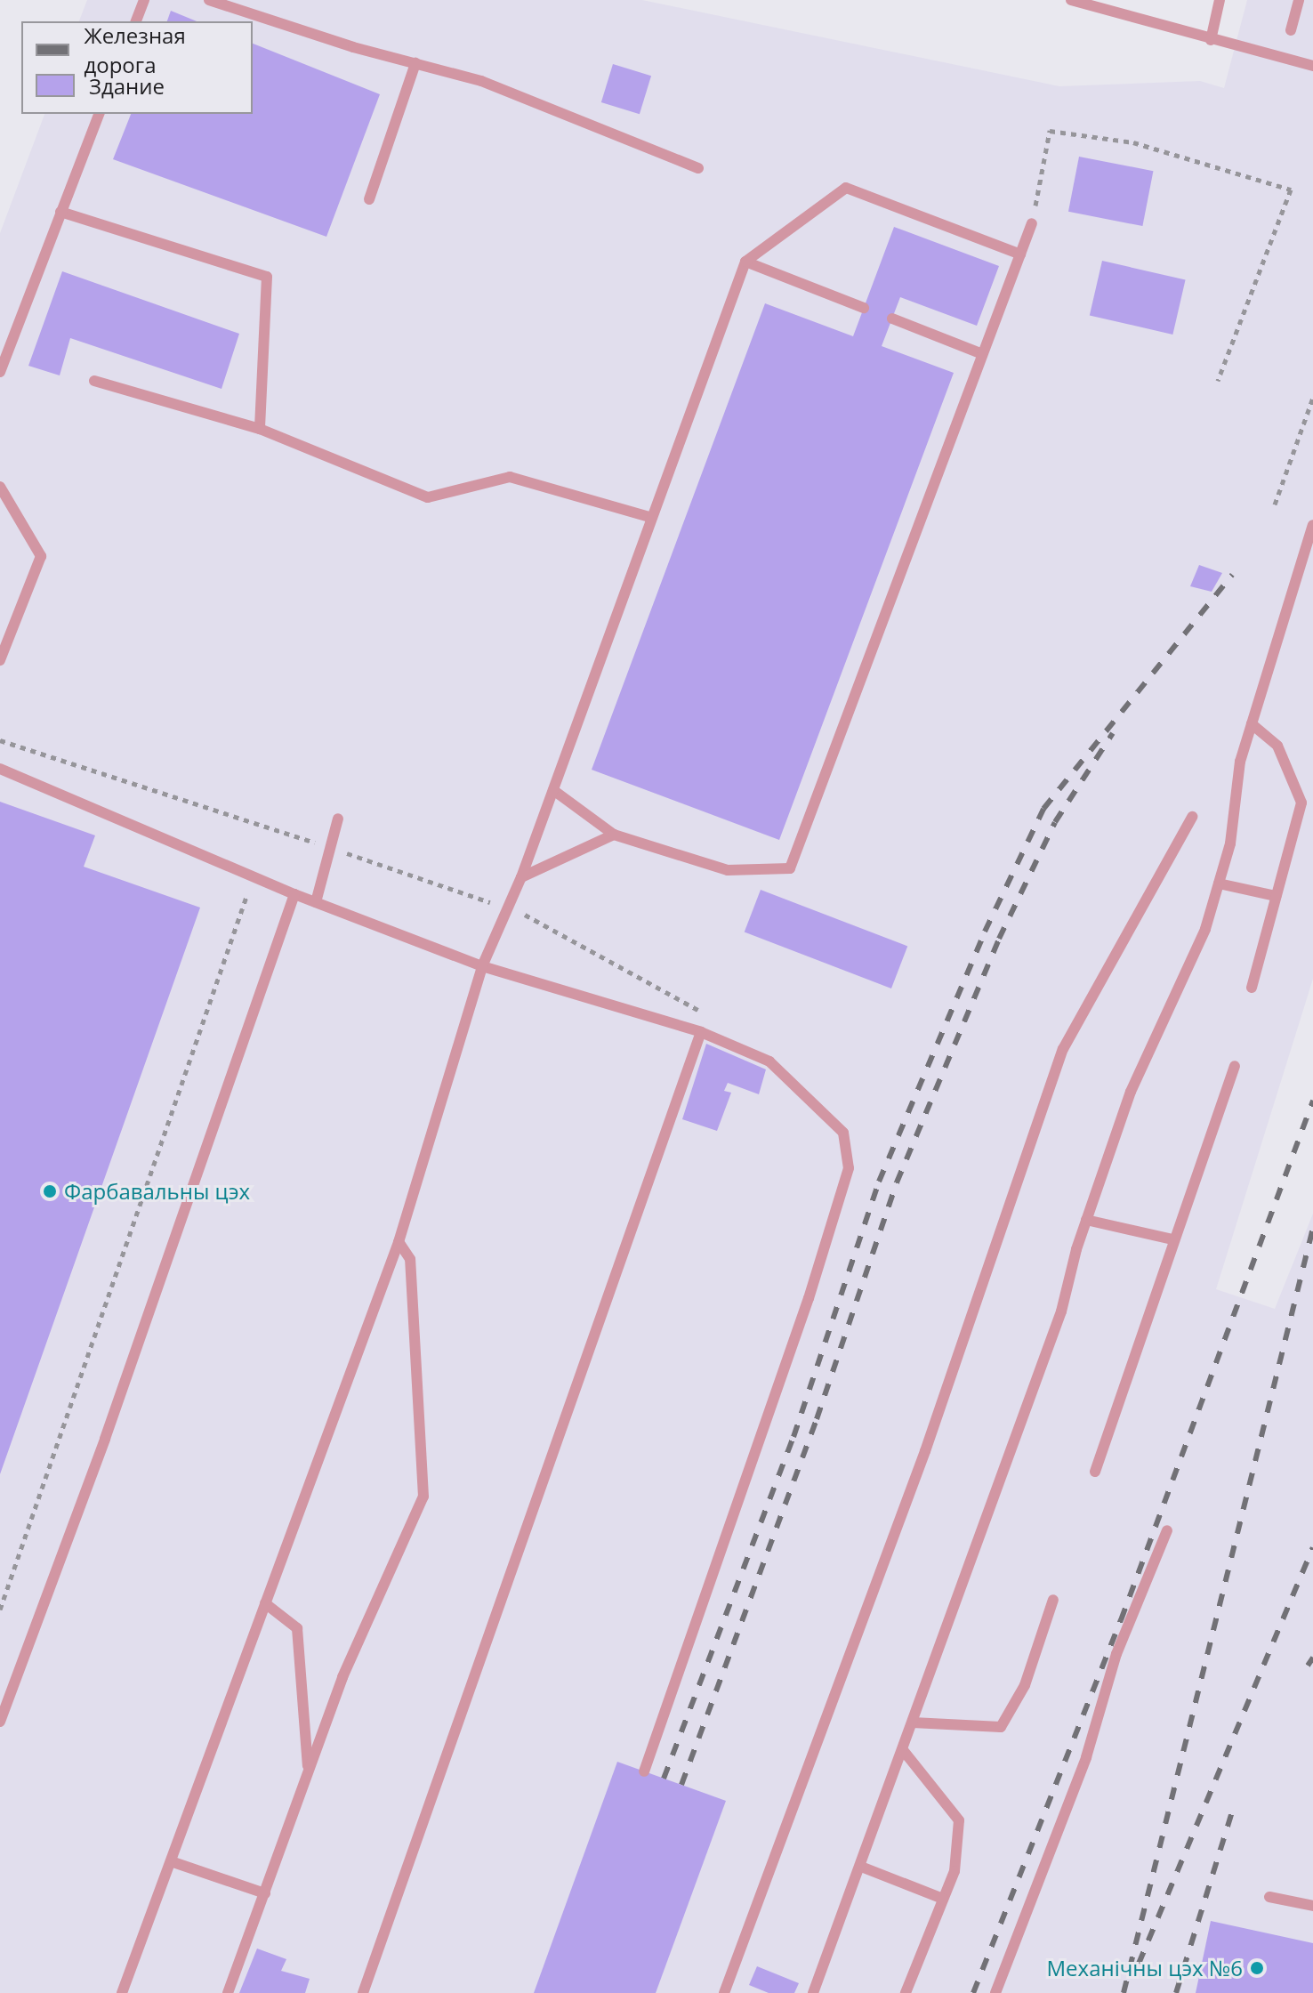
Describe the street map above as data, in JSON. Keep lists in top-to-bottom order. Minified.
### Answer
{"places":["Фарбавальны цэх","Механічны цэх №6"],"legend":["Железная дорога","Здание"]}
